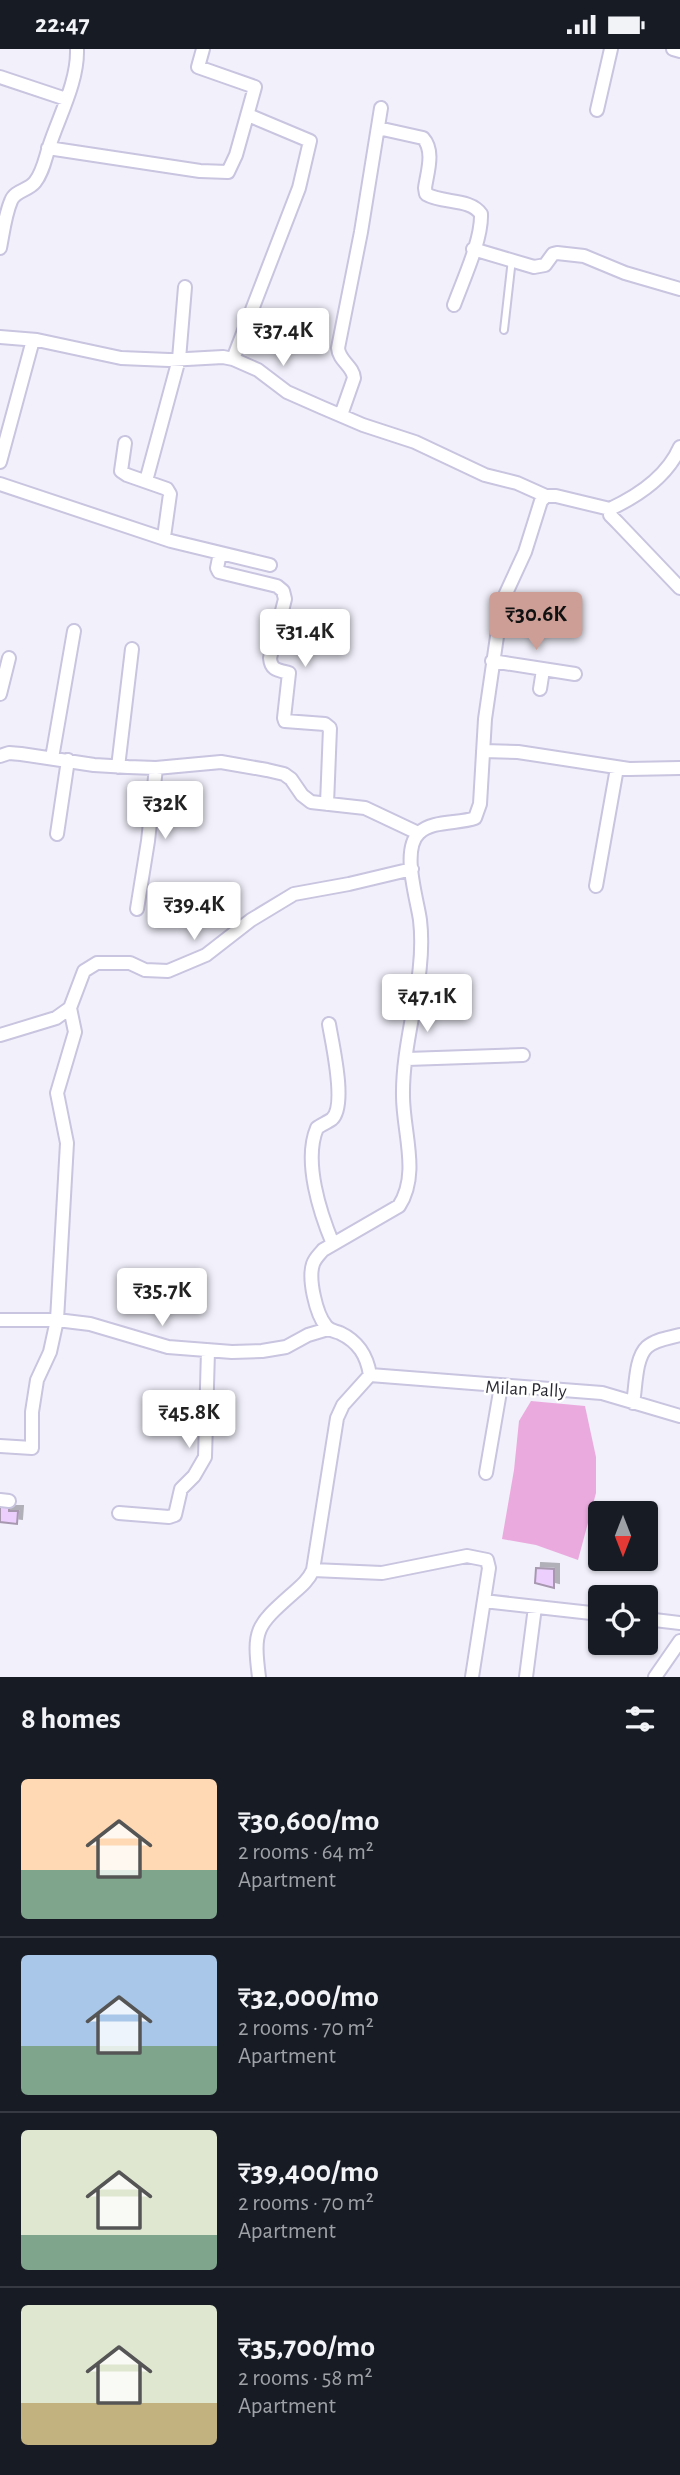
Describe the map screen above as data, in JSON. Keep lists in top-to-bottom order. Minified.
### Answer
{"streets":{"street":["Milan Pally"]},"north":"bottom","page":{"status":"22:47","price":["₹37.4K","₹30.6K","₹31.4K","₹32K","₹39.4K","₹47.1K","₹35.7K","₹45.8K"],"heading":"8 homes","list":[{"name":"₹30,600/mo","note":"2 rooms · 64 m² · Apartment"},{"name":"₹32,000/mo","note":"2 rooms · 70 m² · Apartment"},{"name":"₹39,400/mo","note":"2 rooms · 70 m² · Apartment"},{"name":"₹35,700/mo","note":"2 rooms · 58 m² · Apartment"}]}}
